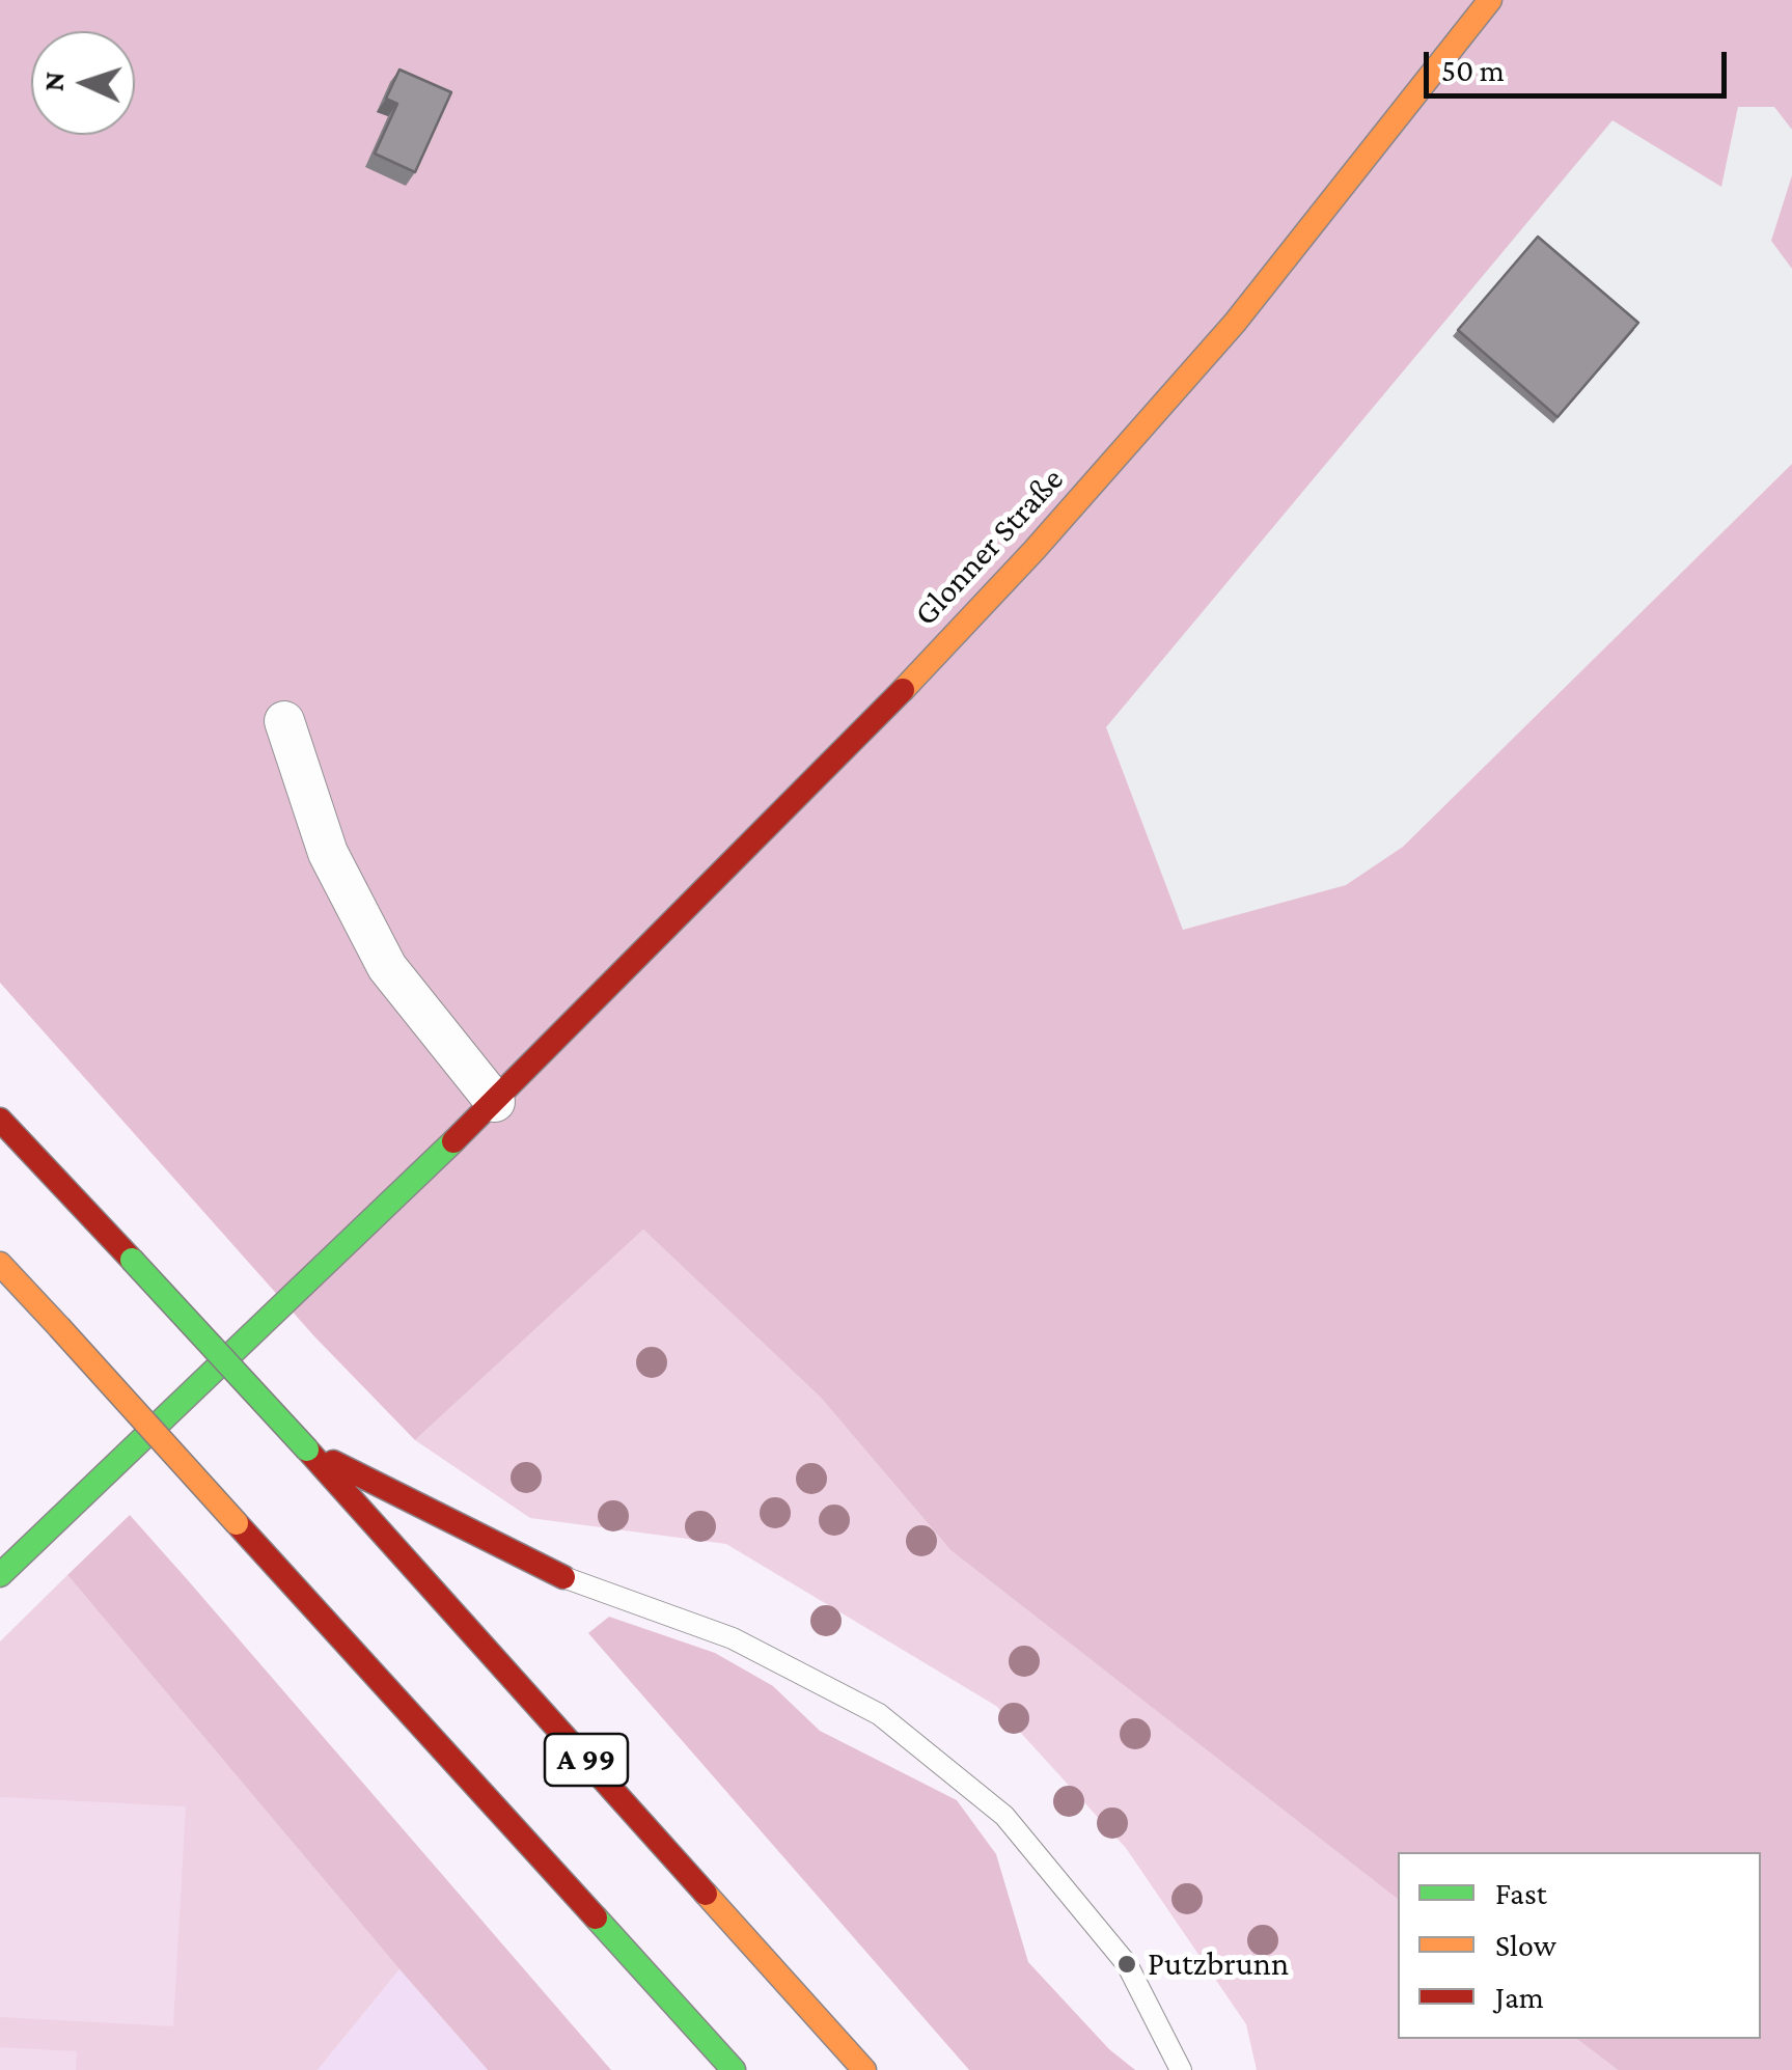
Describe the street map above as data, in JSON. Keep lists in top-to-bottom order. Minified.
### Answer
{"streets":{"main road":["Glonner Straße","A 99"]},"places":["Putzbrunn"],"legend":["Fast","Slow","Jam"],"scale_bar":"50 m","north":"left"}
